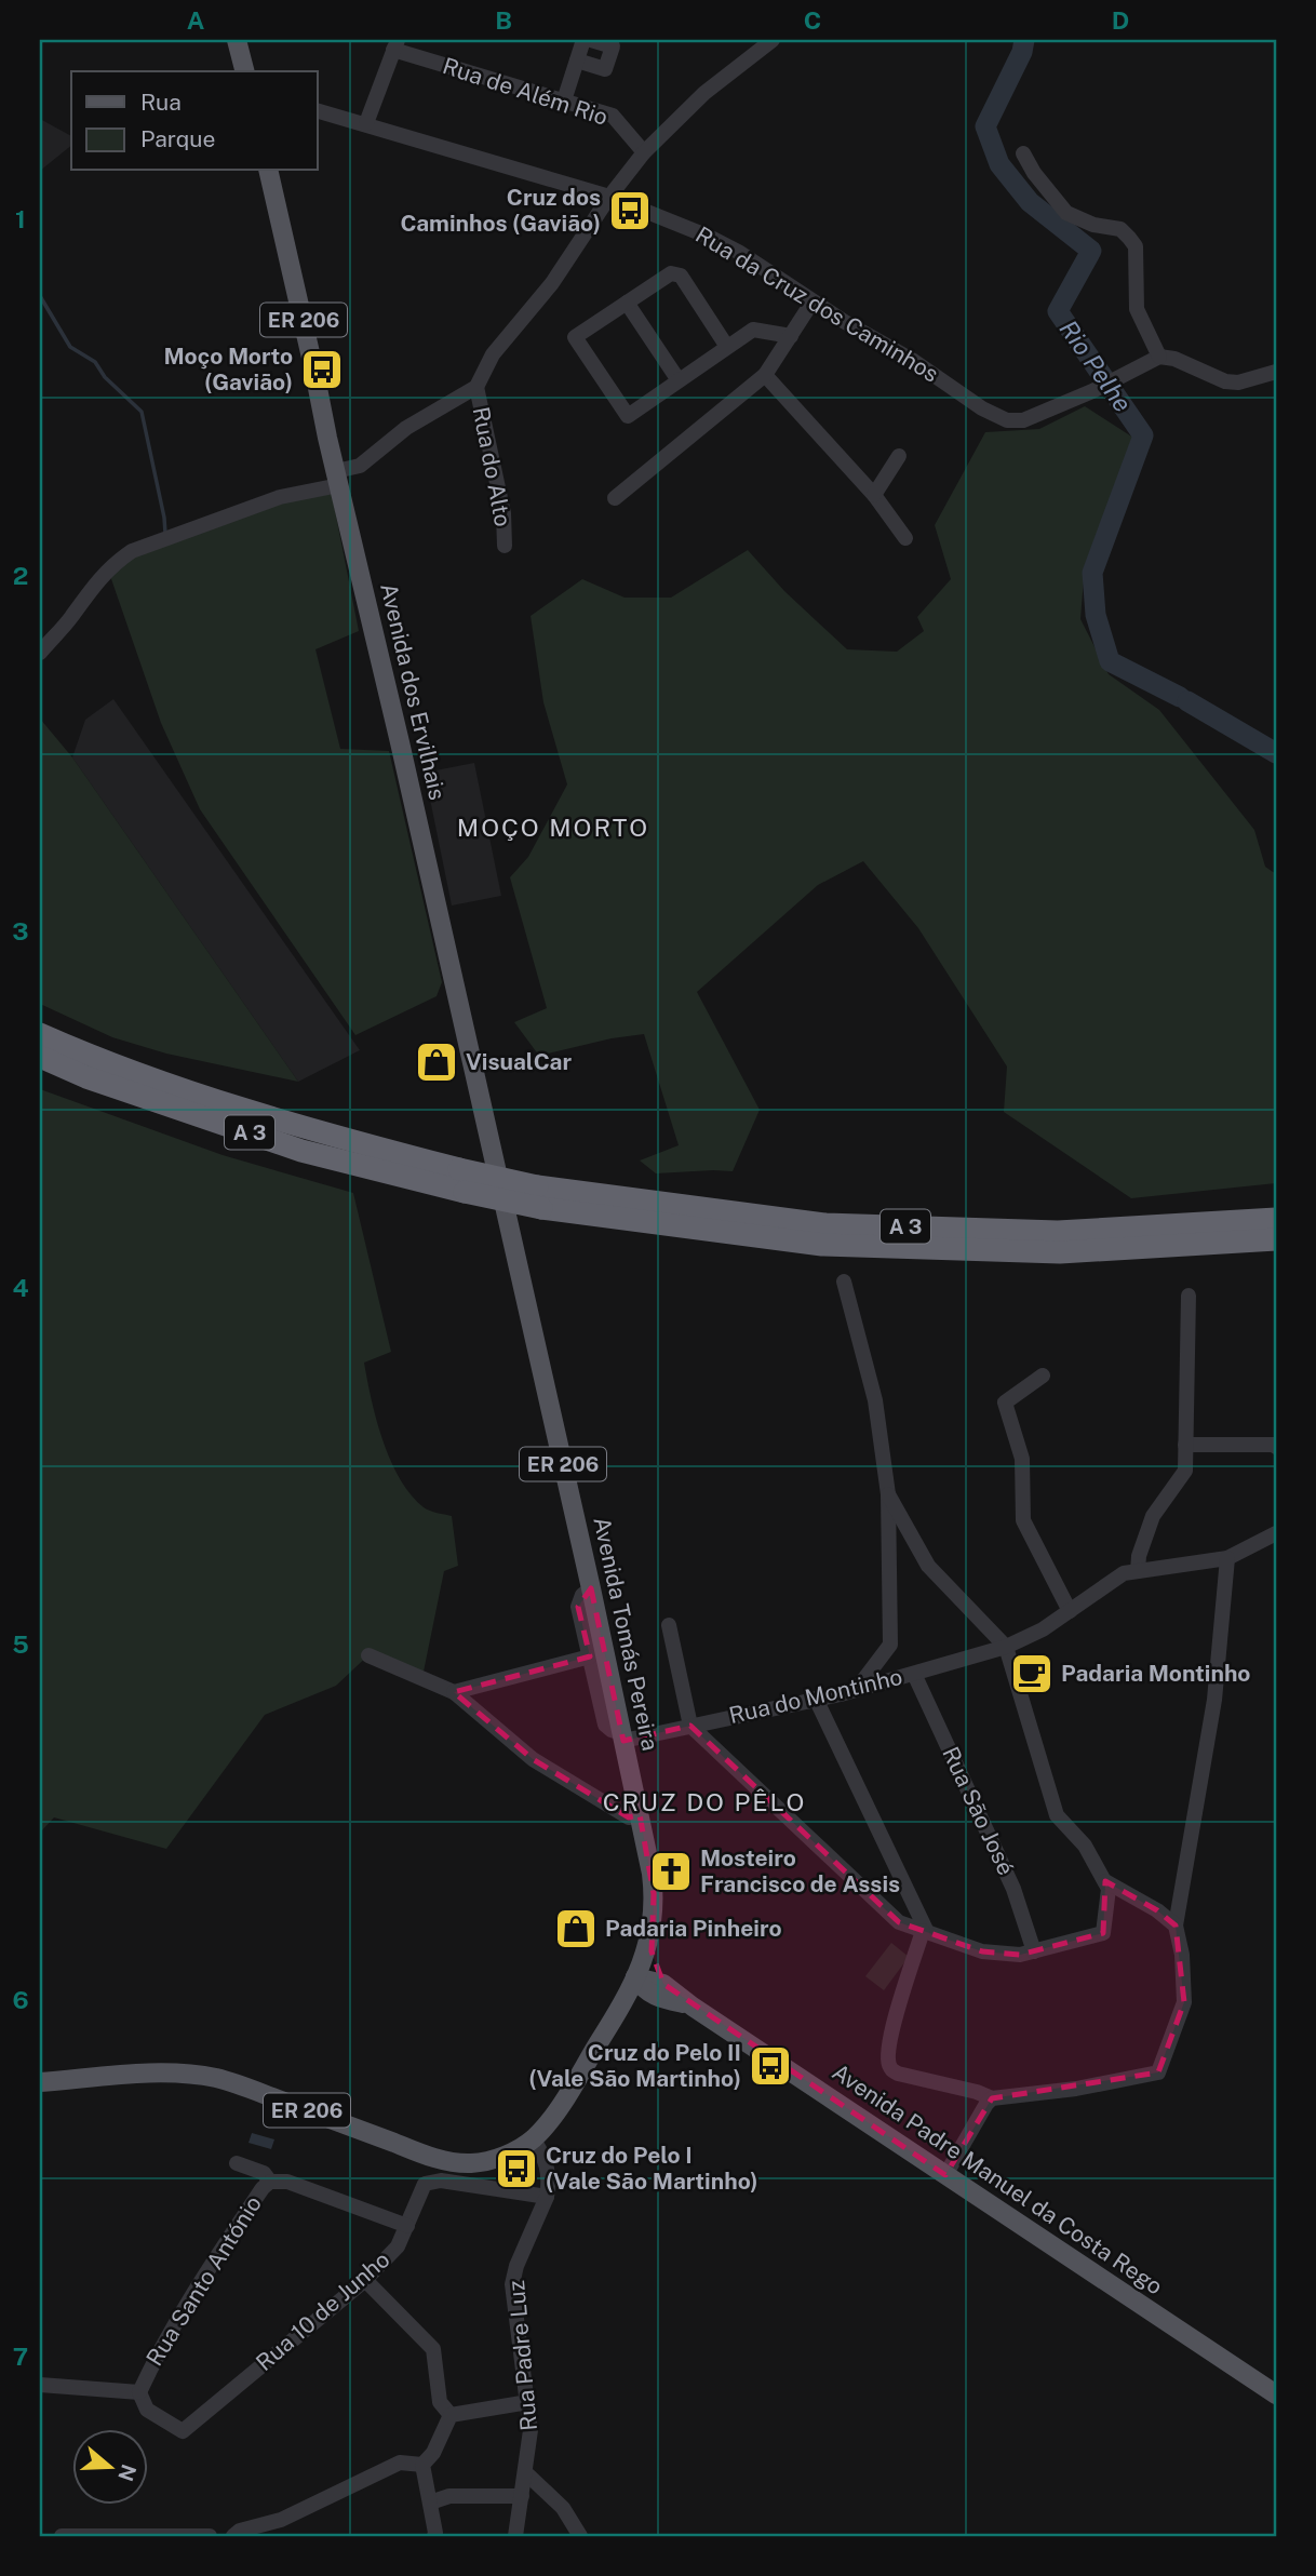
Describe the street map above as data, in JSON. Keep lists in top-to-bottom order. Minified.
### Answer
{"streets":{"highway":["A 3"],"main road":["ER 206","Avenida dos Ervilhais","Avenida Tomás Pereira","Avenida Padre Manuel da Costa Rego"],"street":["Rua de Além Rio","Rua da Cruz dos Caminhos","Rua do Alto","Rua do Montinho","Rua São José","Rua Santo António","Rua 10 de Junho","Rua Padre Luz"]},"crossings":[["ER 206","Avenida dos Ervilhais"],["Avenida dos Ervilhais","Avenida Tomás Pereira"],["Avenida Tomás Pereira","Rua do Montinho"],["Avenida Tomás Pereira","Avenida Padre Manuel da Costa Rego"],["Avenida Tomás Pereira","Rua Padre Luz"],["Rua do Montinho","Rua São José"],["Rua Santo António","Rua 10 de Junho"],["Rua 10 de Junho","Rua Padre Luz"]],"districts":["MOÇO MORTO","CRUZ DO PÊLO"],"water":["Rio Pelhe"],"places":{"bus stop":["Cruz dos Caminhos (Gavião)","Moço Morto (Gavião)","Cruz do Pelo II (Vale São Martinho)","Cruz do Pelo I (Vale São Martinho)"],"shop":["VisualCar","Padaria Pinheiro"],"cafe":["Padaria Montinho"],"church":["Mosteiro Francisco de Assis"]},"legend":["Rua","Parque"],"north":"right","grid":{"columns":["A","B","C","D"],"rows":["1","2","3","4","5","6","7"]}}
